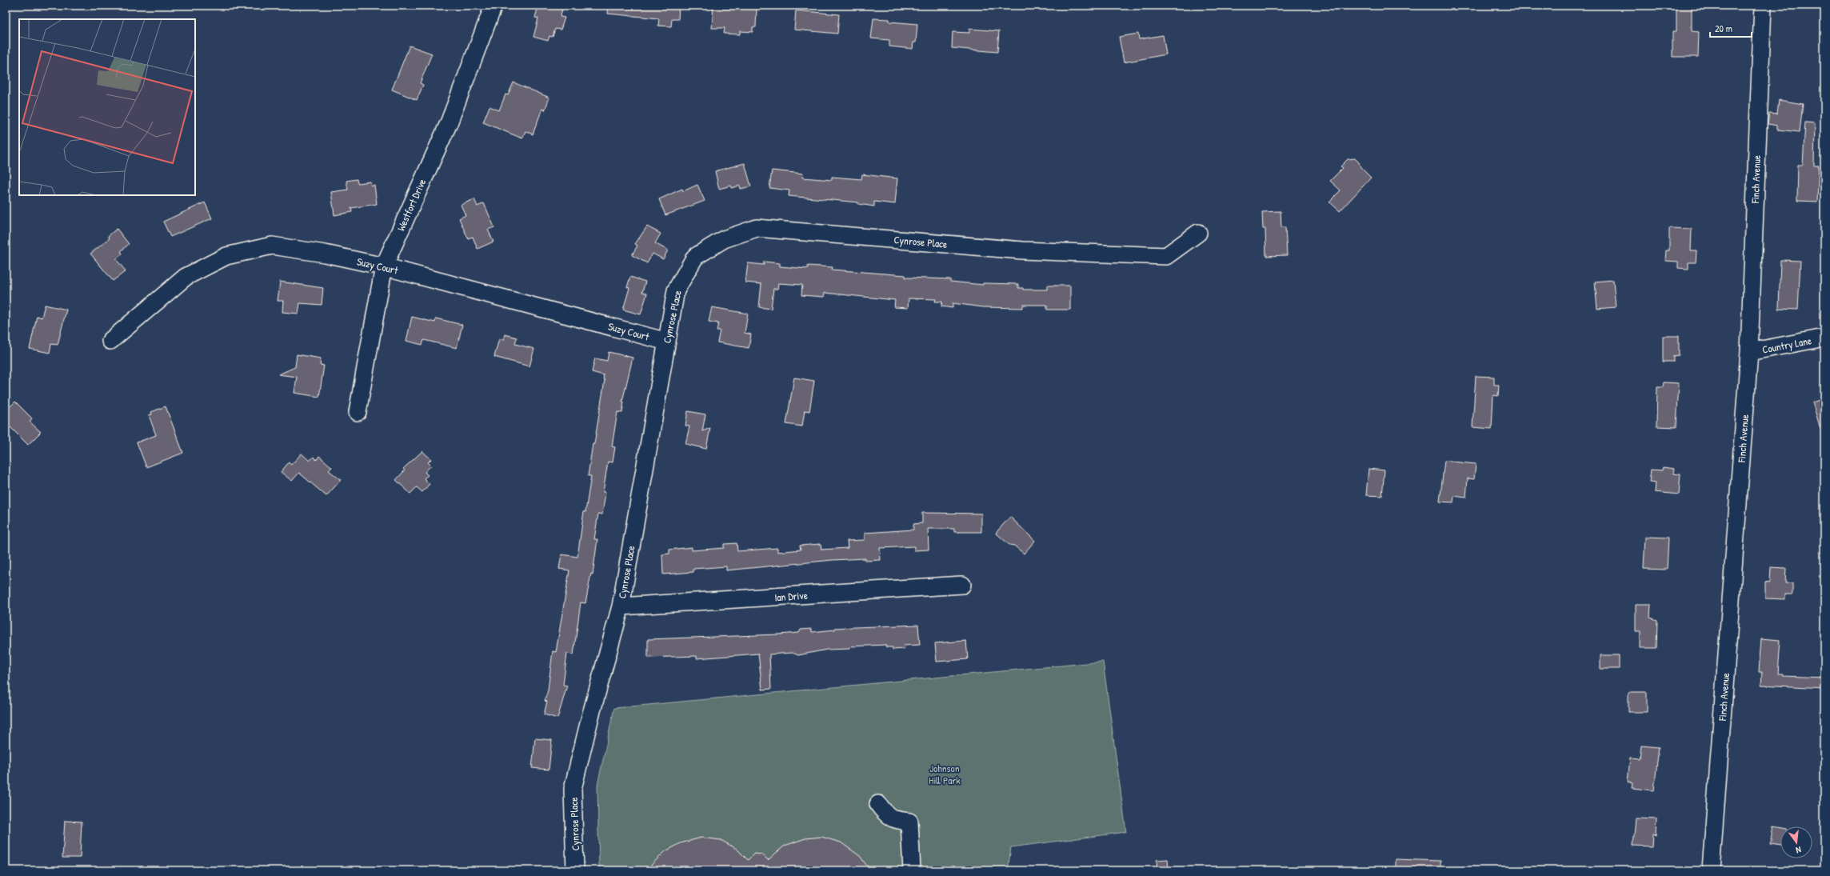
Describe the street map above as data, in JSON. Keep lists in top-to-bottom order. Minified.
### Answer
{"streets":{"street":["Finch Avenue","Westfort Drive","Cynrose Place","Suzy Court","Country Lane","Ian Drive"]},"crossings":[["Finch Avenue","Country Lane"],["Westfort Drive","Suzy Court"],["Cynrose Place","Suzy Court"],["Cynrose Place","Ian Drive"]],"parks":["Johnson Hill Park"],"scale_bar":"20 m","north":"bottom"}
